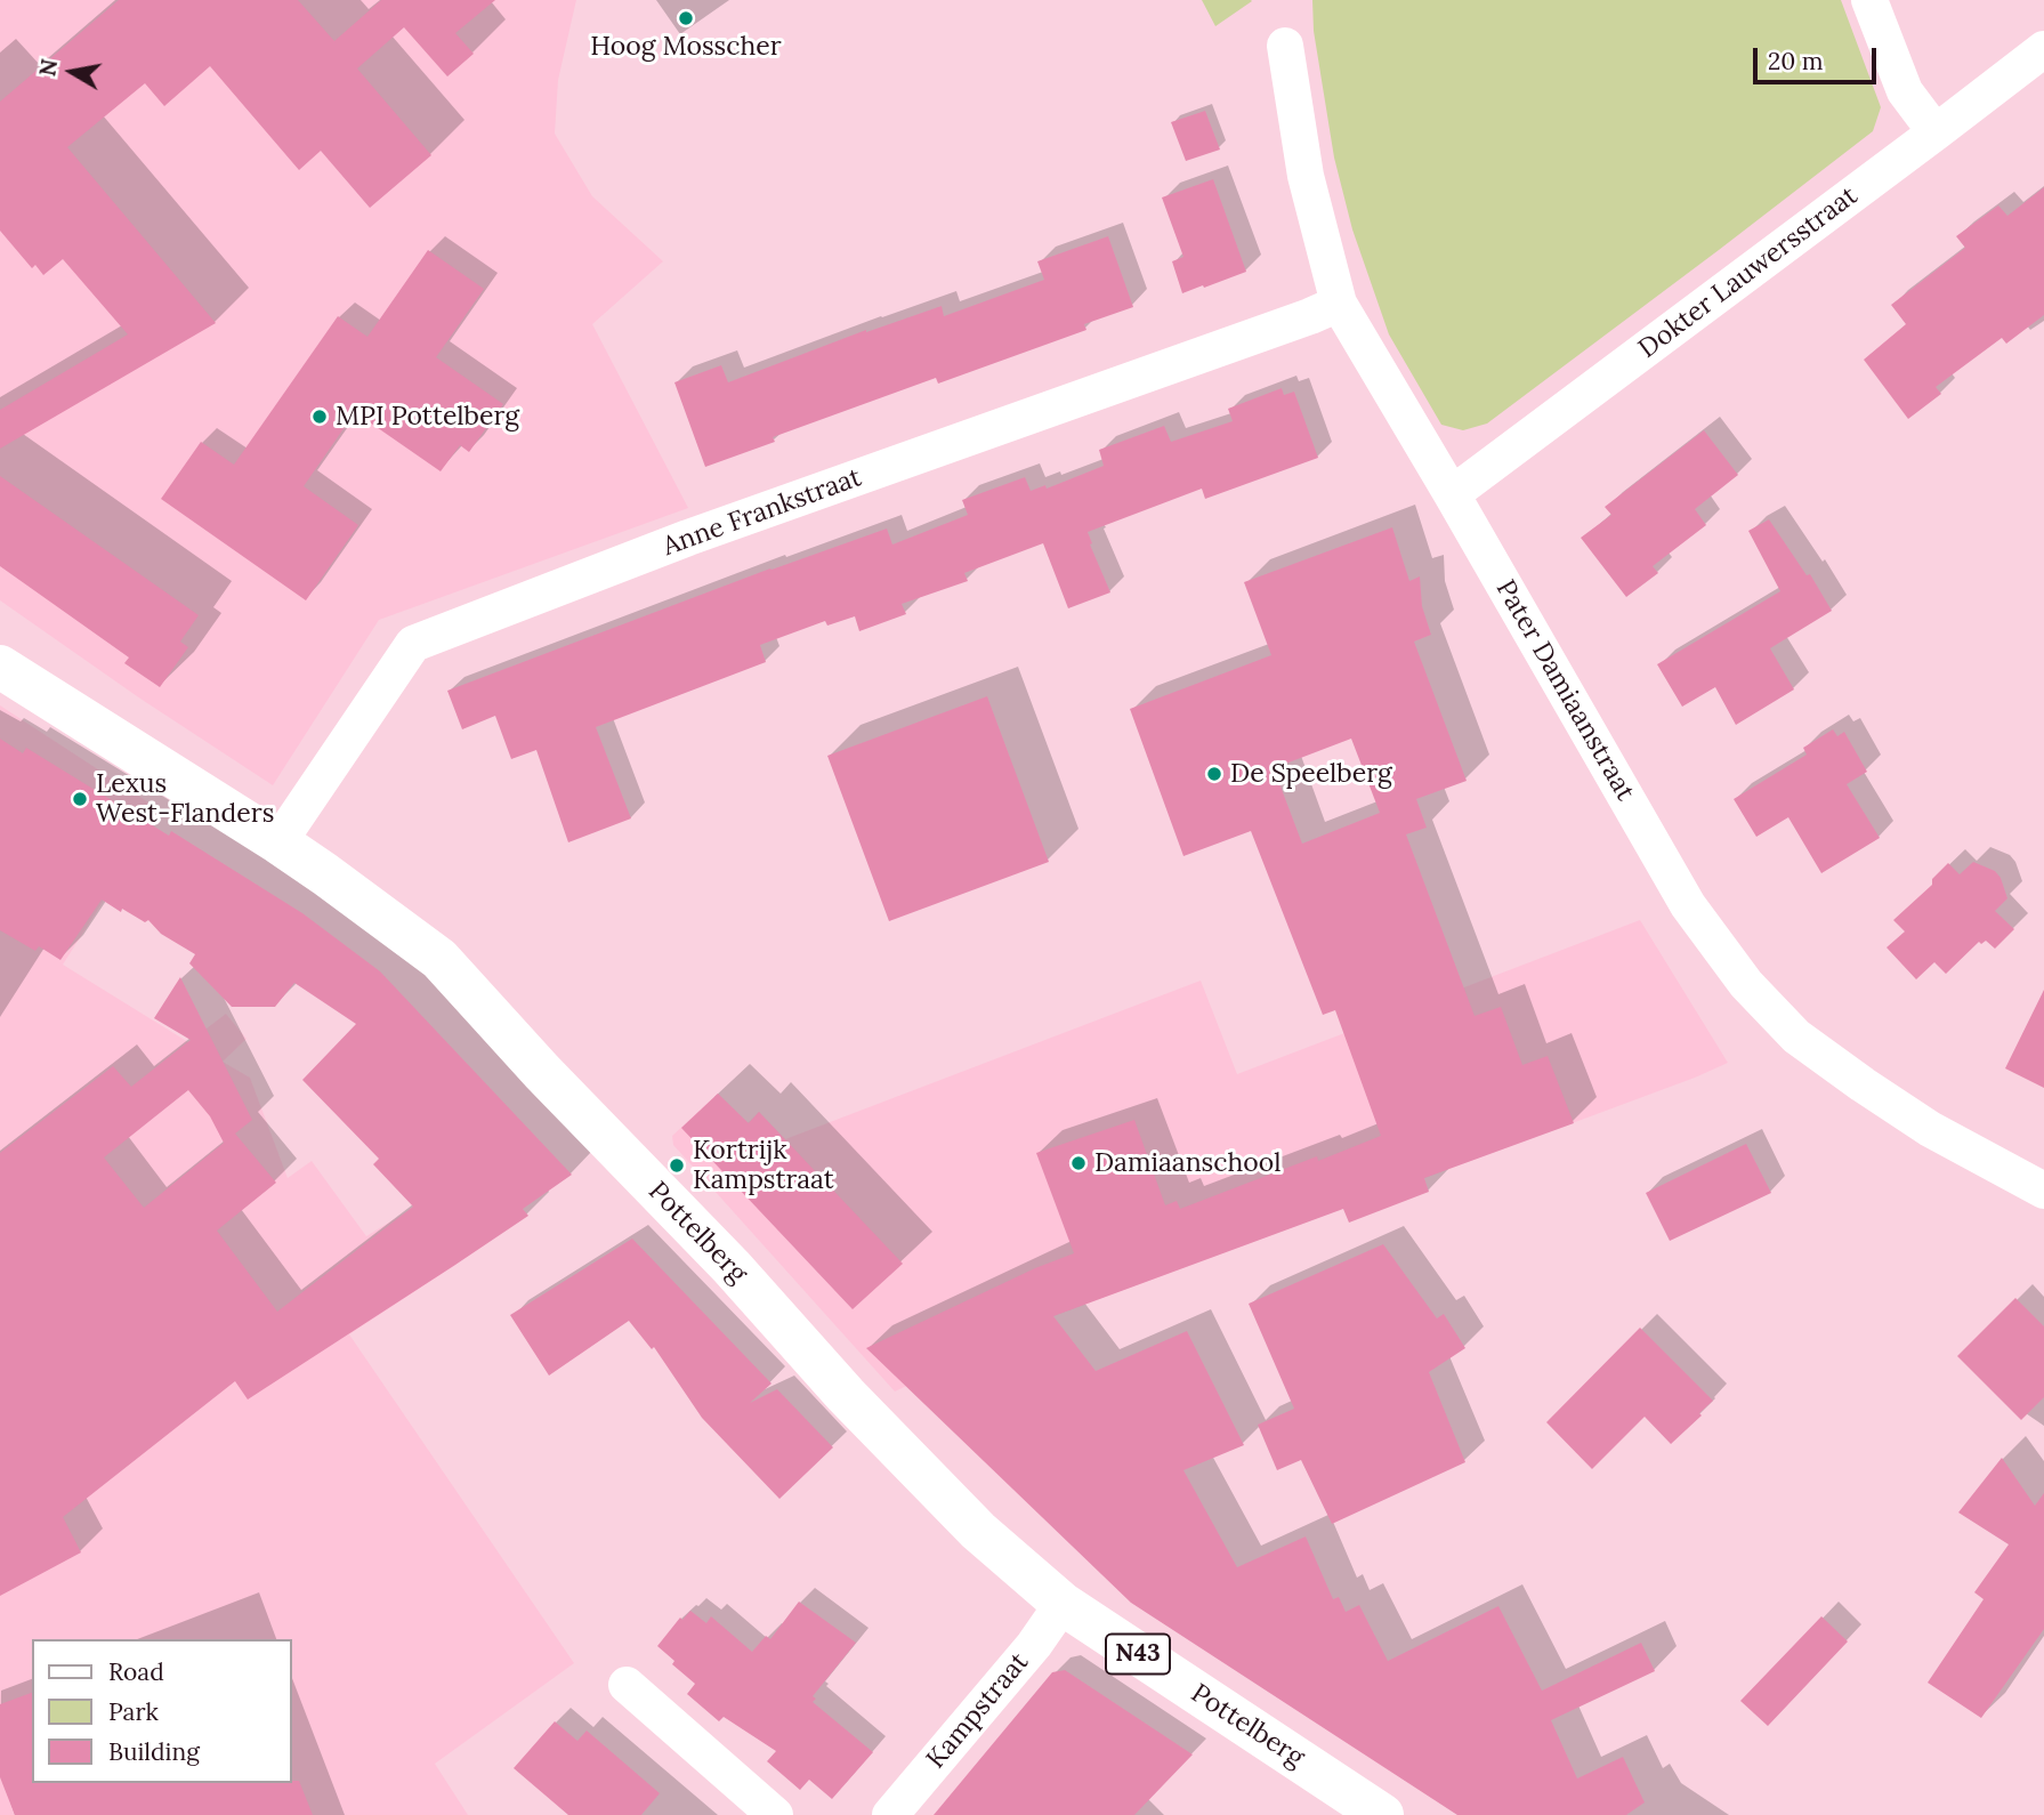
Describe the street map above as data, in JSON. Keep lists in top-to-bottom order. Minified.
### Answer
{"streets":{"main road":["Pottelberg","N43"],"street":["Dokter Lauwersstraat","Anne Frankstraat","Pater Damiaanstraat","Kampstraat"]},"crossings":[["Dokter Lauwersstraat","Pater Damiaanstraat"],["Anne Frankstraat","Pater Damiaanstraat"],["Anne Frankstraat","Pottelberg"],["Pottelberg","Kampstraat"]],"places":["Hoog Mosscher","MPI Pottelberg","De Speelberg","Lexus West-Flanders","Damiaanschool","Kortrijk Kampstraat"],"legend":["Road","Park","Building"],"scale_bar":"20 m","north":"left"}
